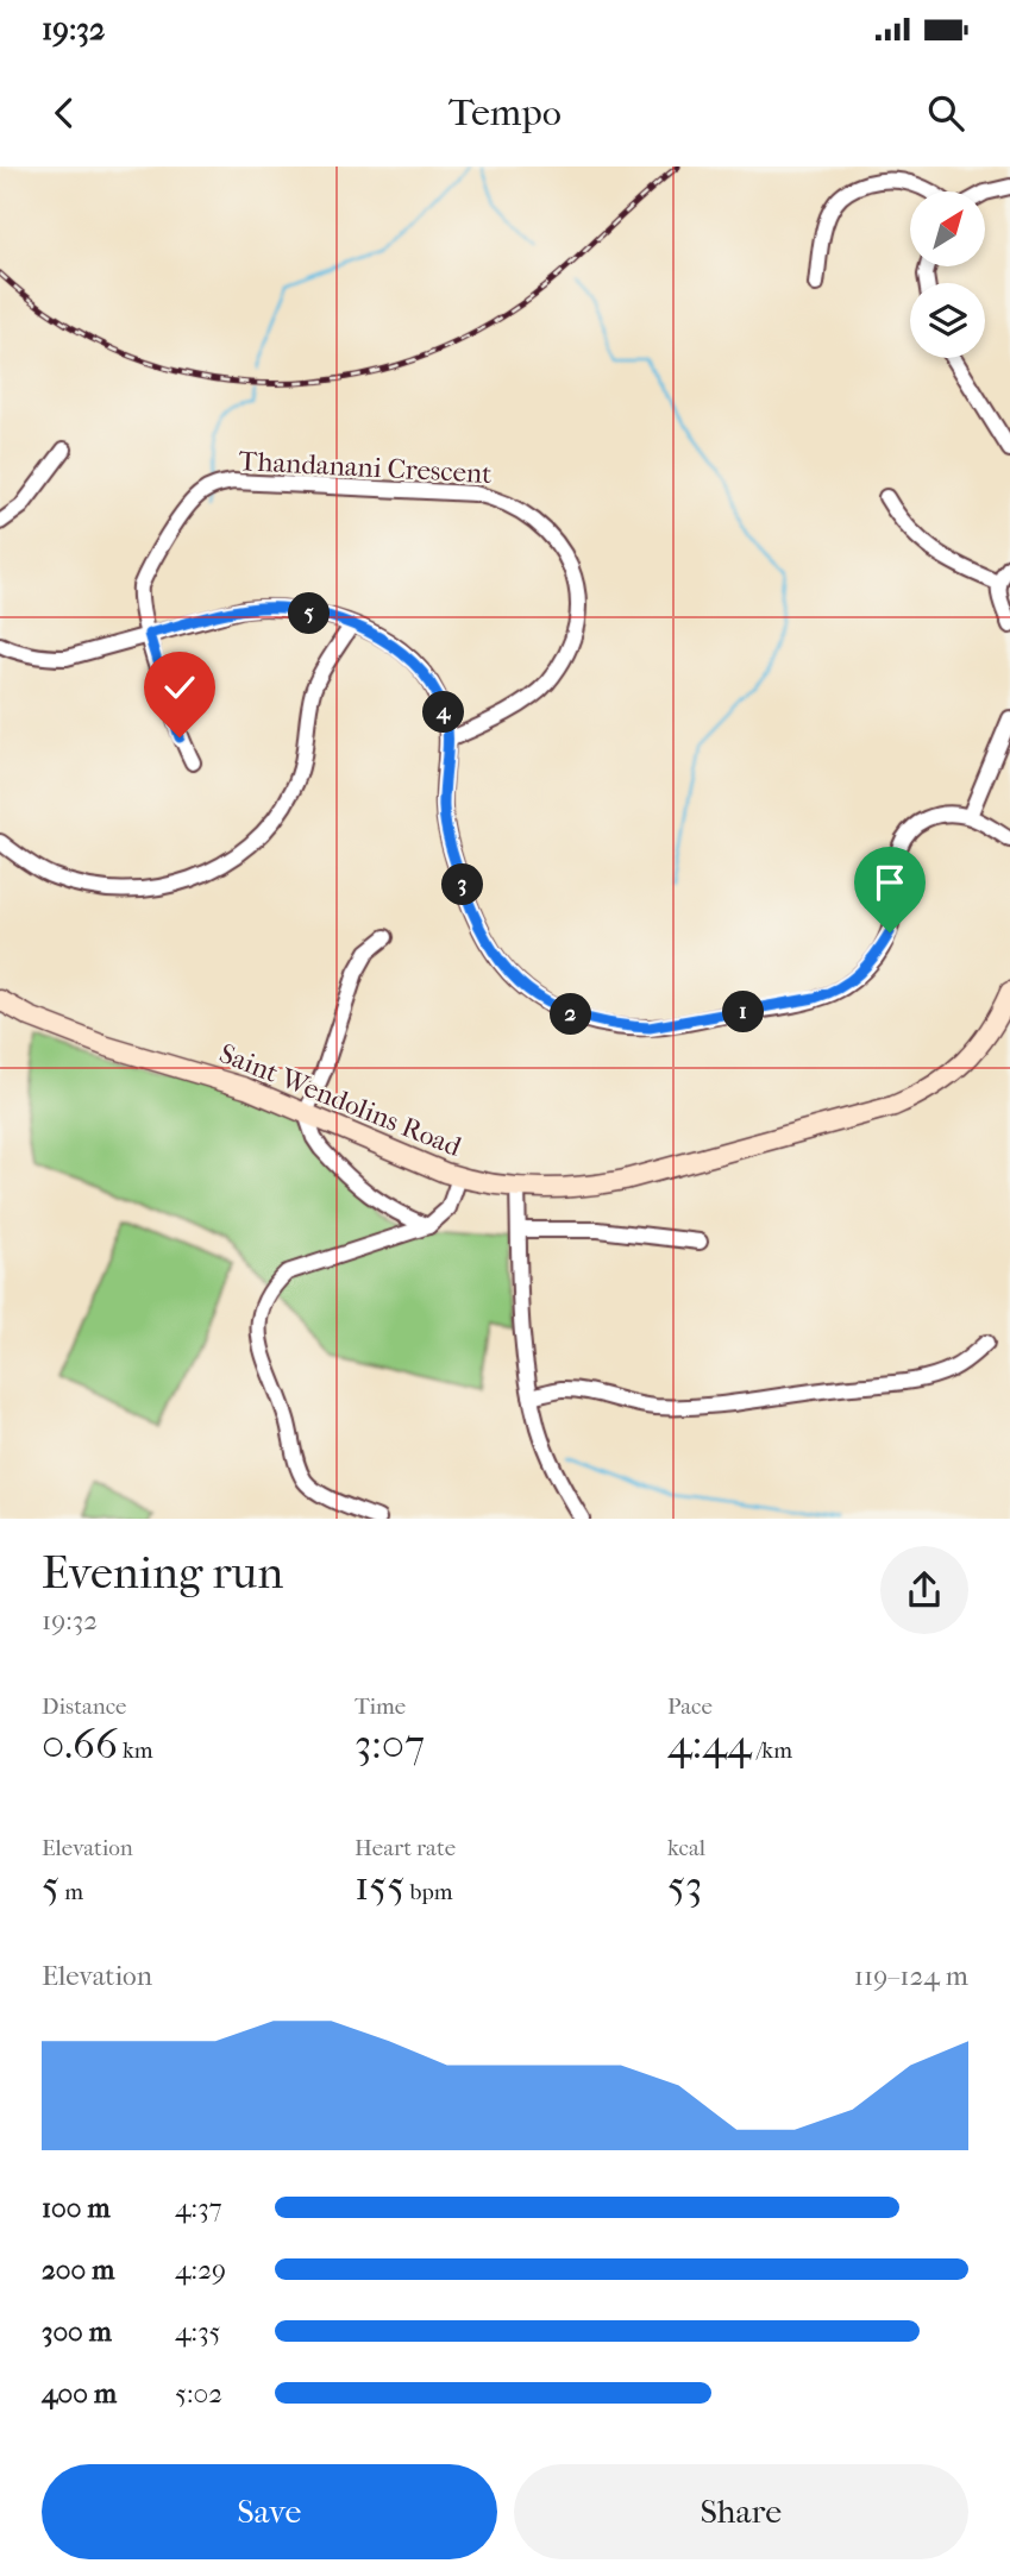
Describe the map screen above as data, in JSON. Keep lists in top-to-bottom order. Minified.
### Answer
{"streets":{"street":["Thandanani Crescent","Saint Wendolins Road"]},"north":"top right","page":{"status":"19:32","header":"Tempo","pins":["5","4","3","1","2"],"heading":["Evening run","19:32"],"stats":[["Distance","0.66 km"],["Time","3:07"],["Pace","4:44 /km"],["Elevation","5 m"],["Heart rate","155 bpm"],["kcal","53"]],"chart":["Elevation","119–124 m"],"list":[{"name":"100 m","note":"4:37"},{"name":"200 m","note":"4:29"},{"name":"300 m","note":"4:35"},{"name":"400 m","note":"5:02"}],"buttons":["Save","Share"]}}
